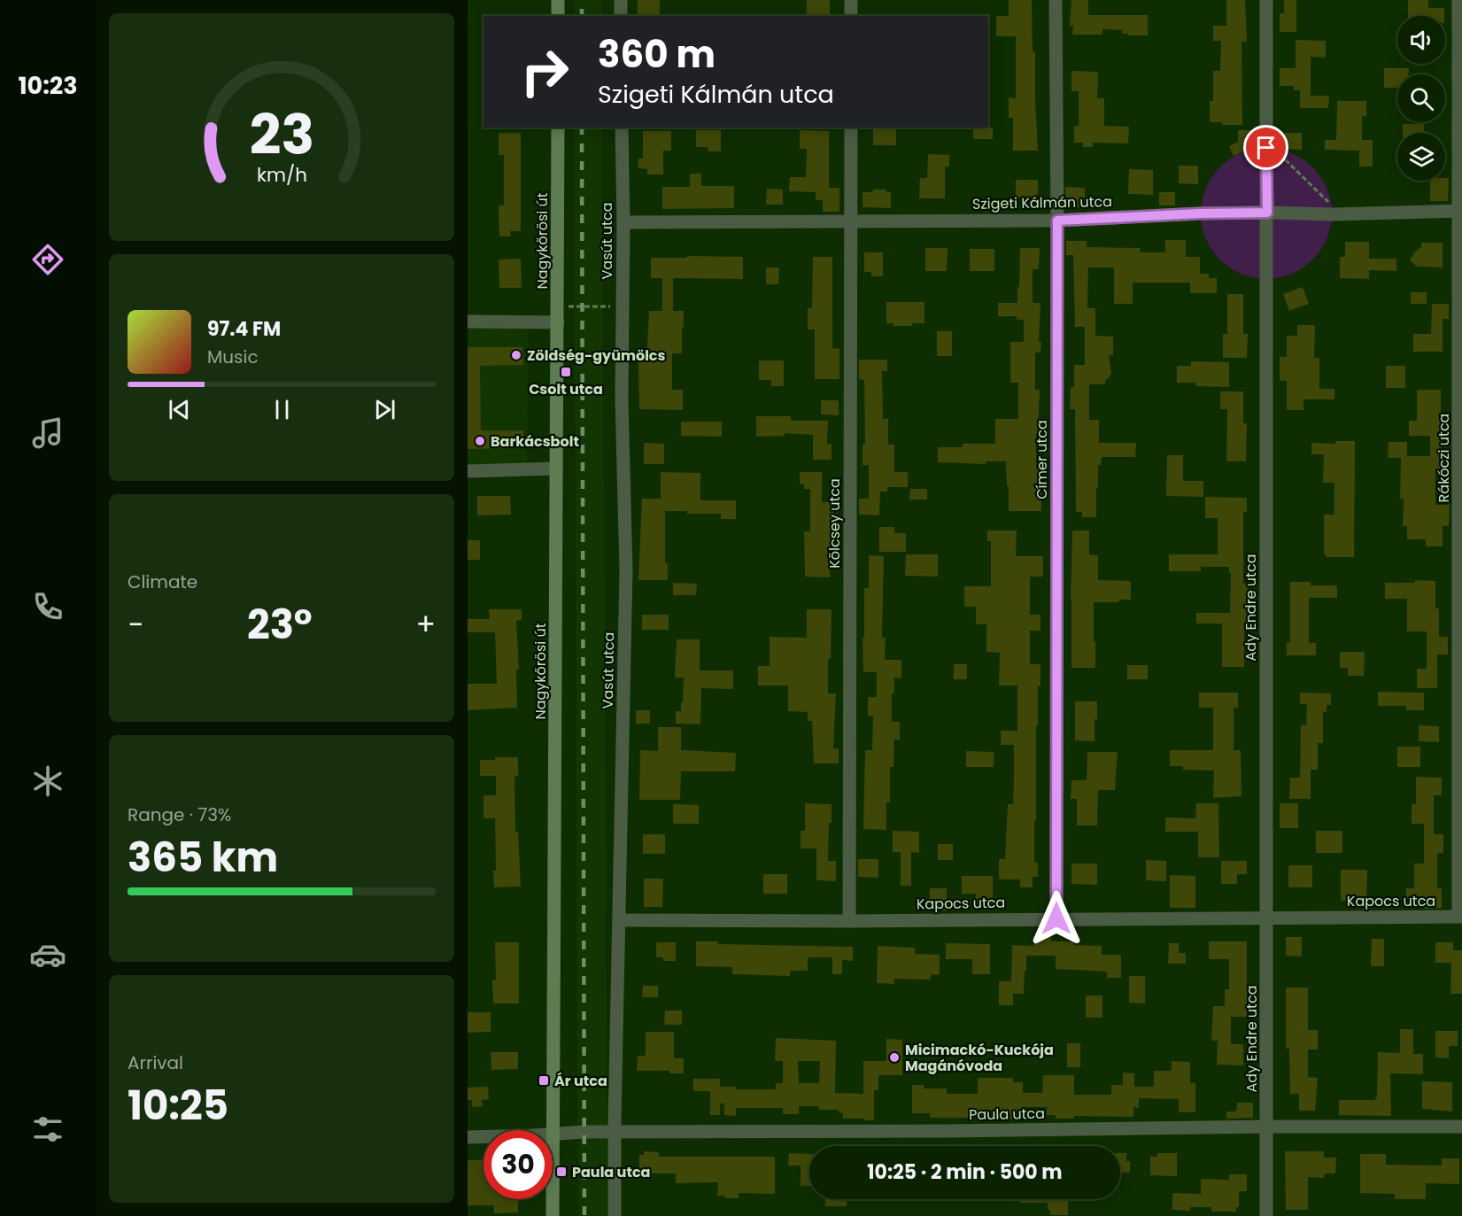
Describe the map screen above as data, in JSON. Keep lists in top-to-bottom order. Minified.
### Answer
{"streets":{"main road":["Nagykőrösi út"],"street":["Szigeti Kálmán utca","Vasút utca","Rákóczi utca","Címer utca","Kölcsey utca","Ady Endre utca","Kapocs utca","Paula utca"]},"crossings":[["Szigeti Kálmán utca","Vasút utca"],["Szigeti Kálmán utca","Rákóczi utca"],["Szigeti Kálmán utca","Címer utca"],["Szigeti Kálmán utca","Kölcsey utca"],["Szigeti Kálmán utca","Ady Endre utca"],["Nagykőrösi út","Paula utca"],["Vasút utca","Kapocs utca"],["Vasút utca","Paula utca"],["Rákóczi utca","Kapocs utca"],["Címer utca","Kapocs utca"],["Kölcsey utca","Kapocs utca"],["Ady Endre utca","Kapocs utca"],["Ady Endre utca","Paula utca"]],"places":{"other":["Zöldség-gyümölcs","Barkácsbolt","Micimackó-Kuckója Magánóvoda"],"transit":["Csolt utca","Ár utca","Paula utca"]},"page":{"tabs":"10:23","turn":["360 m","Szigeti Kálmán utca"],"song":["97.4 FM","Music"],"tile":["Climate",["Range · 73%","365 km"],["Arrival","10:25"]],"heat":["−","23°","+"],"limit":"30","trip":"10:25 · 2 min · 500 m","gauge":["23","km/h"]}}
